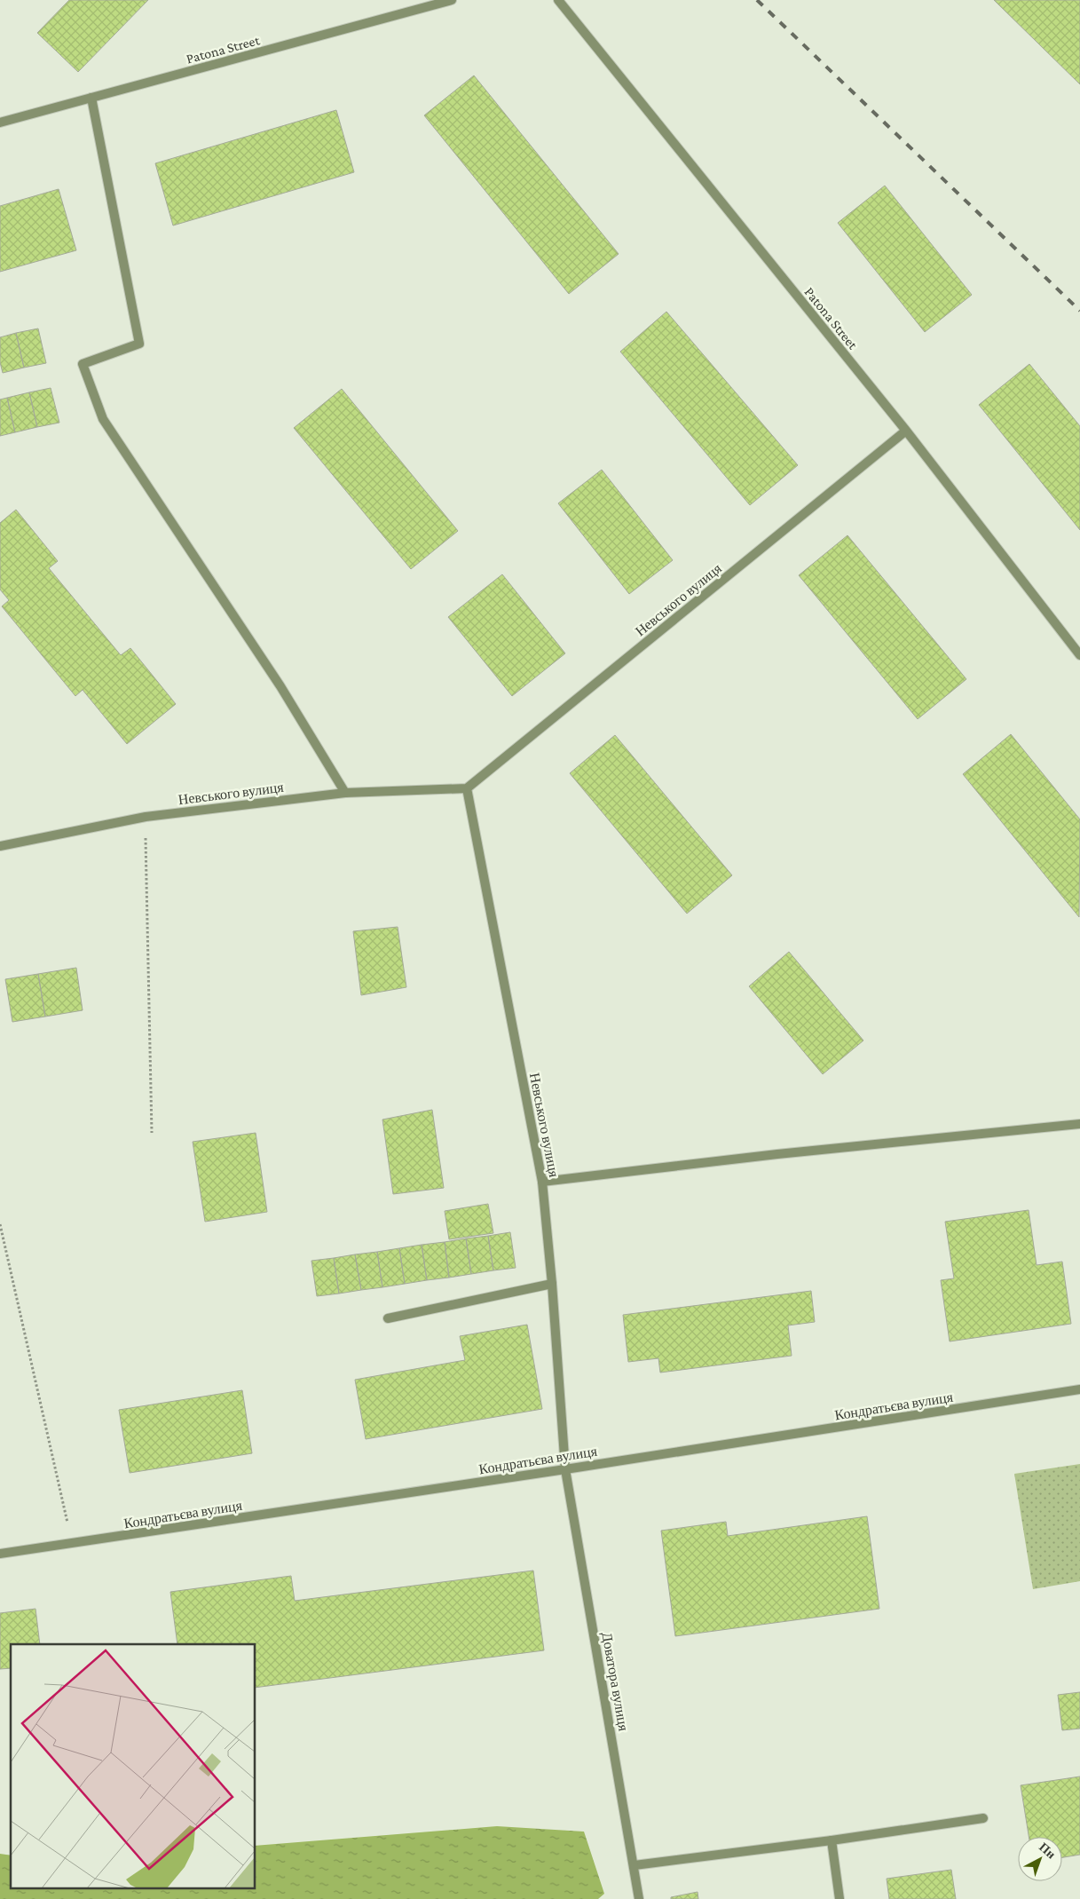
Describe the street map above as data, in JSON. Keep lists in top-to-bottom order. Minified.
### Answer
{"streets":{"street":["Patona Street","Невського вулиця","Кондратьєва вулиця","Доватора вулиця"]},"crossings":[["Patona Street","Невського вулиця"],["Невського вулиця","Кондратьєва вулиця"],["Невського вулиця","Доватора вулиця"],["Кондратьєва вулиця","Доватора вулиця"]],"north":"top right"}
